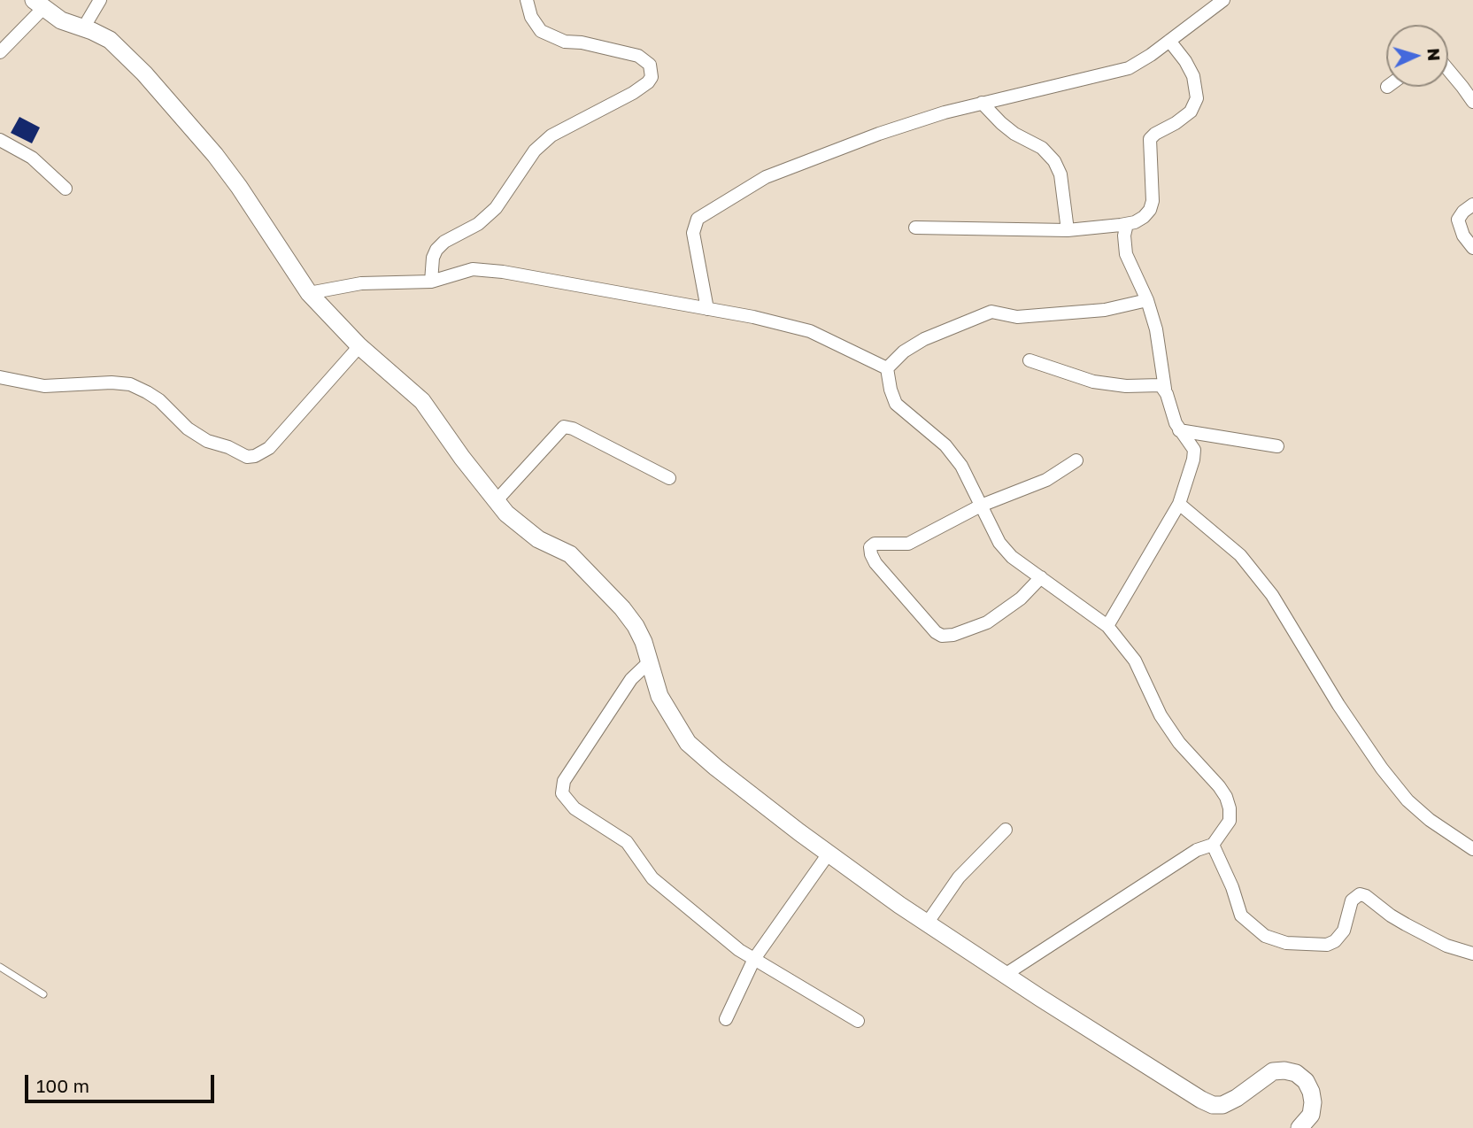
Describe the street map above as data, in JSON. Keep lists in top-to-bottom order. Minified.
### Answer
{"scale_bar":"100 m","north":"right"}
